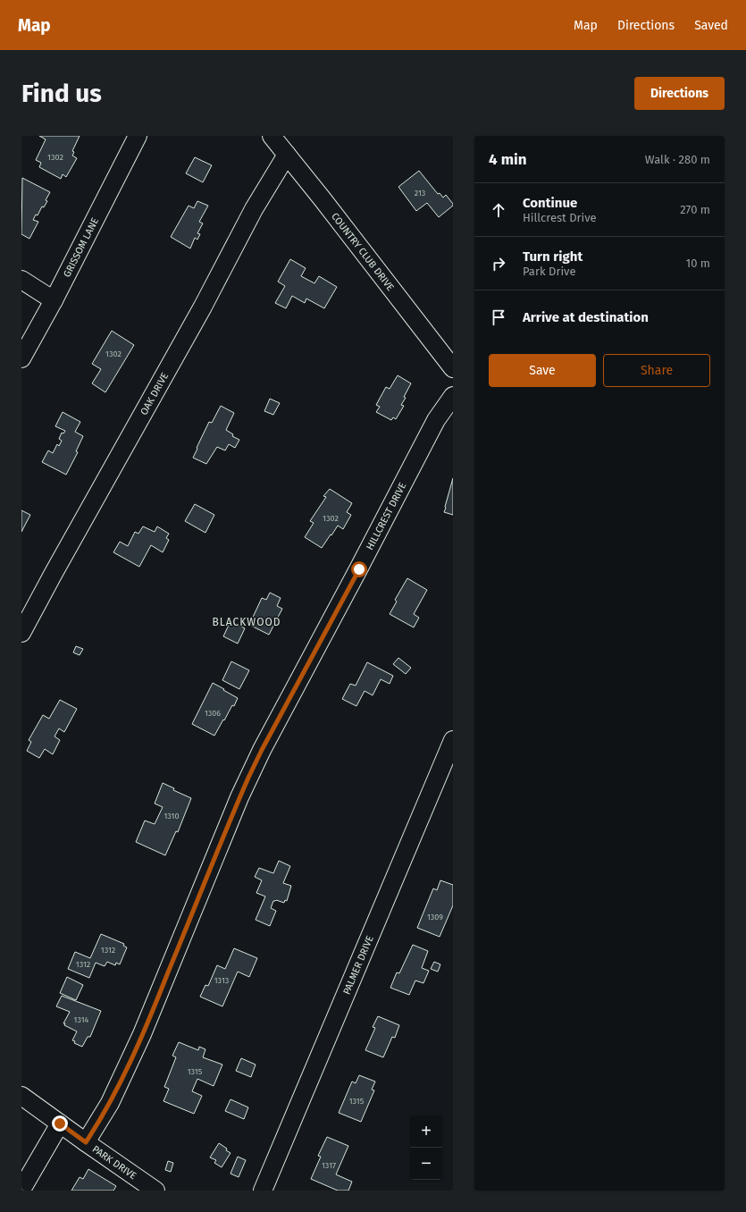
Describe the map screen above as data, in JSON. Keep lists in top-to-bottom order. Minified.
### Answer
{"streets":{"street":["GRISSOM LANE","COUNTRY CLUB DRIVE","OAK DRIVE","HILLCREST DRIVE","PALMER DRIVE","PARK DRIVE"]},"crossings":[["COUNTRY CLUB DRIVE","OAK DRIVE"],["HILLCREST DRIVE","PARK DRIVE"]],"districts":["BLACKWOOD"],"house_numbers":["1302","213","1302","1302","1306","1310","1309","1312","1312","1313","1314","1315","1315","1317"],"page":{"header":"Map","nav":["Map","Directions","Saved"],"buttons":["Directions",["Save","Share"]],"title":"Find us","heading":["4 min","Walk · 280 m"],"list":[["Continue","Hillcrest Drive","270 m"],["Turn right","Park Drive","10 m"],"Arrive at destination"],"map_buttons":["+","−"]}}
